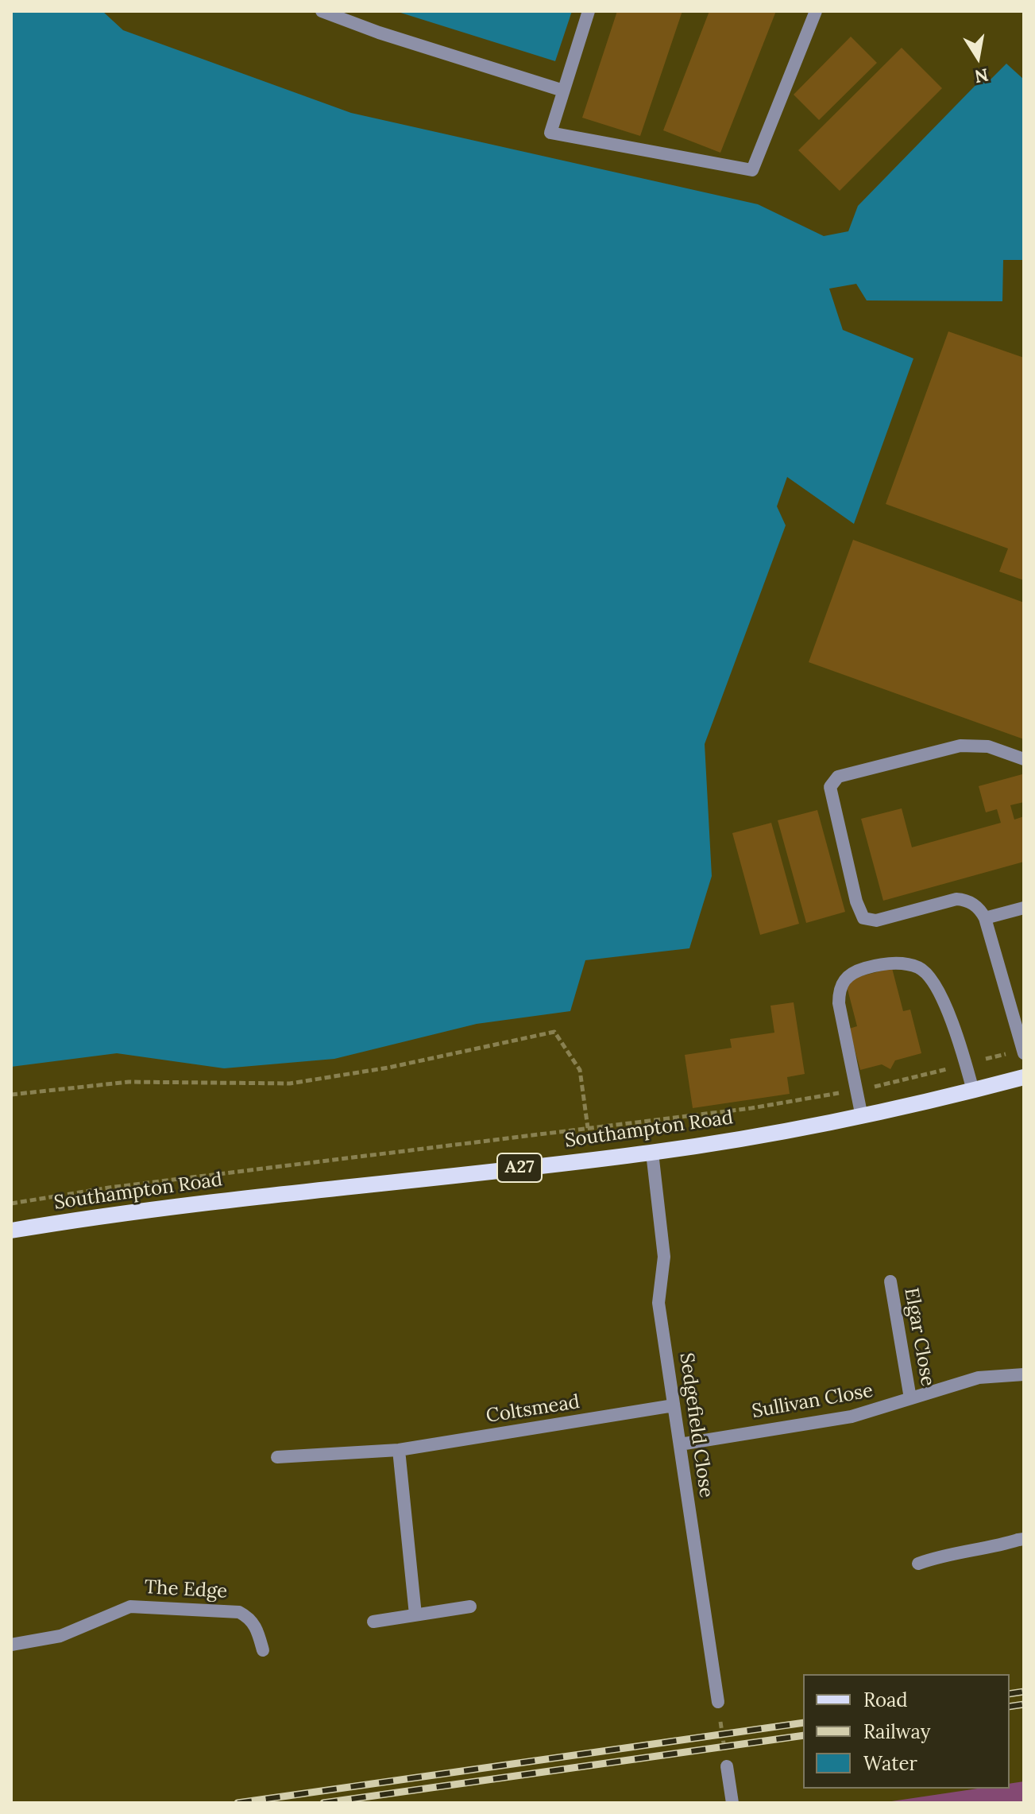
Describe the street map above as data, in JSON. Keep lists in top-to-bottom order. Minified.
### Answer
{"streets":{"main road":["Southampton Road","A27"],"street":["Elgar Close","Sullivan Close","Coltsmead","Sedgefield Close","The Edge"]},"crossings":[["Southampton Road","Sedgefield Close"],["Elgar Close","Sullivan Close"],["Sullivan Close","Sedgefield Close"],["Coltsmead","Sedgefield Close"]],"legend":["Road","Railway","Water"],"north":"bottom"}
